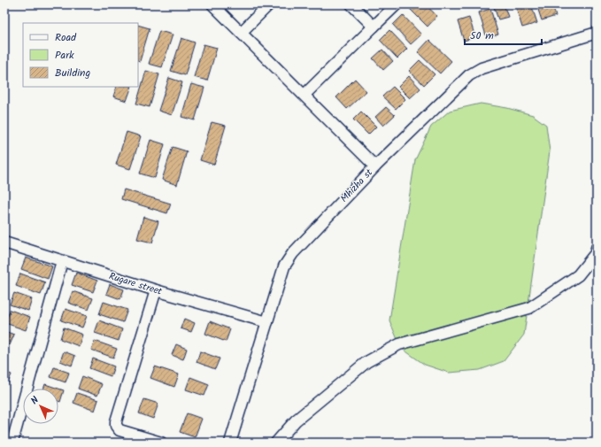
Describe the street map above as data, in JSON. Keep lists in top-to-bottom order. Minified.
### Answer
{"streets":{"street":["Mhizha st","Rugare street"]},"crossings":[["Mhizha st","Rugare street"]],"legend":["Road","Park","Building"],"scale_bar":"50 m","north":"top left"}
